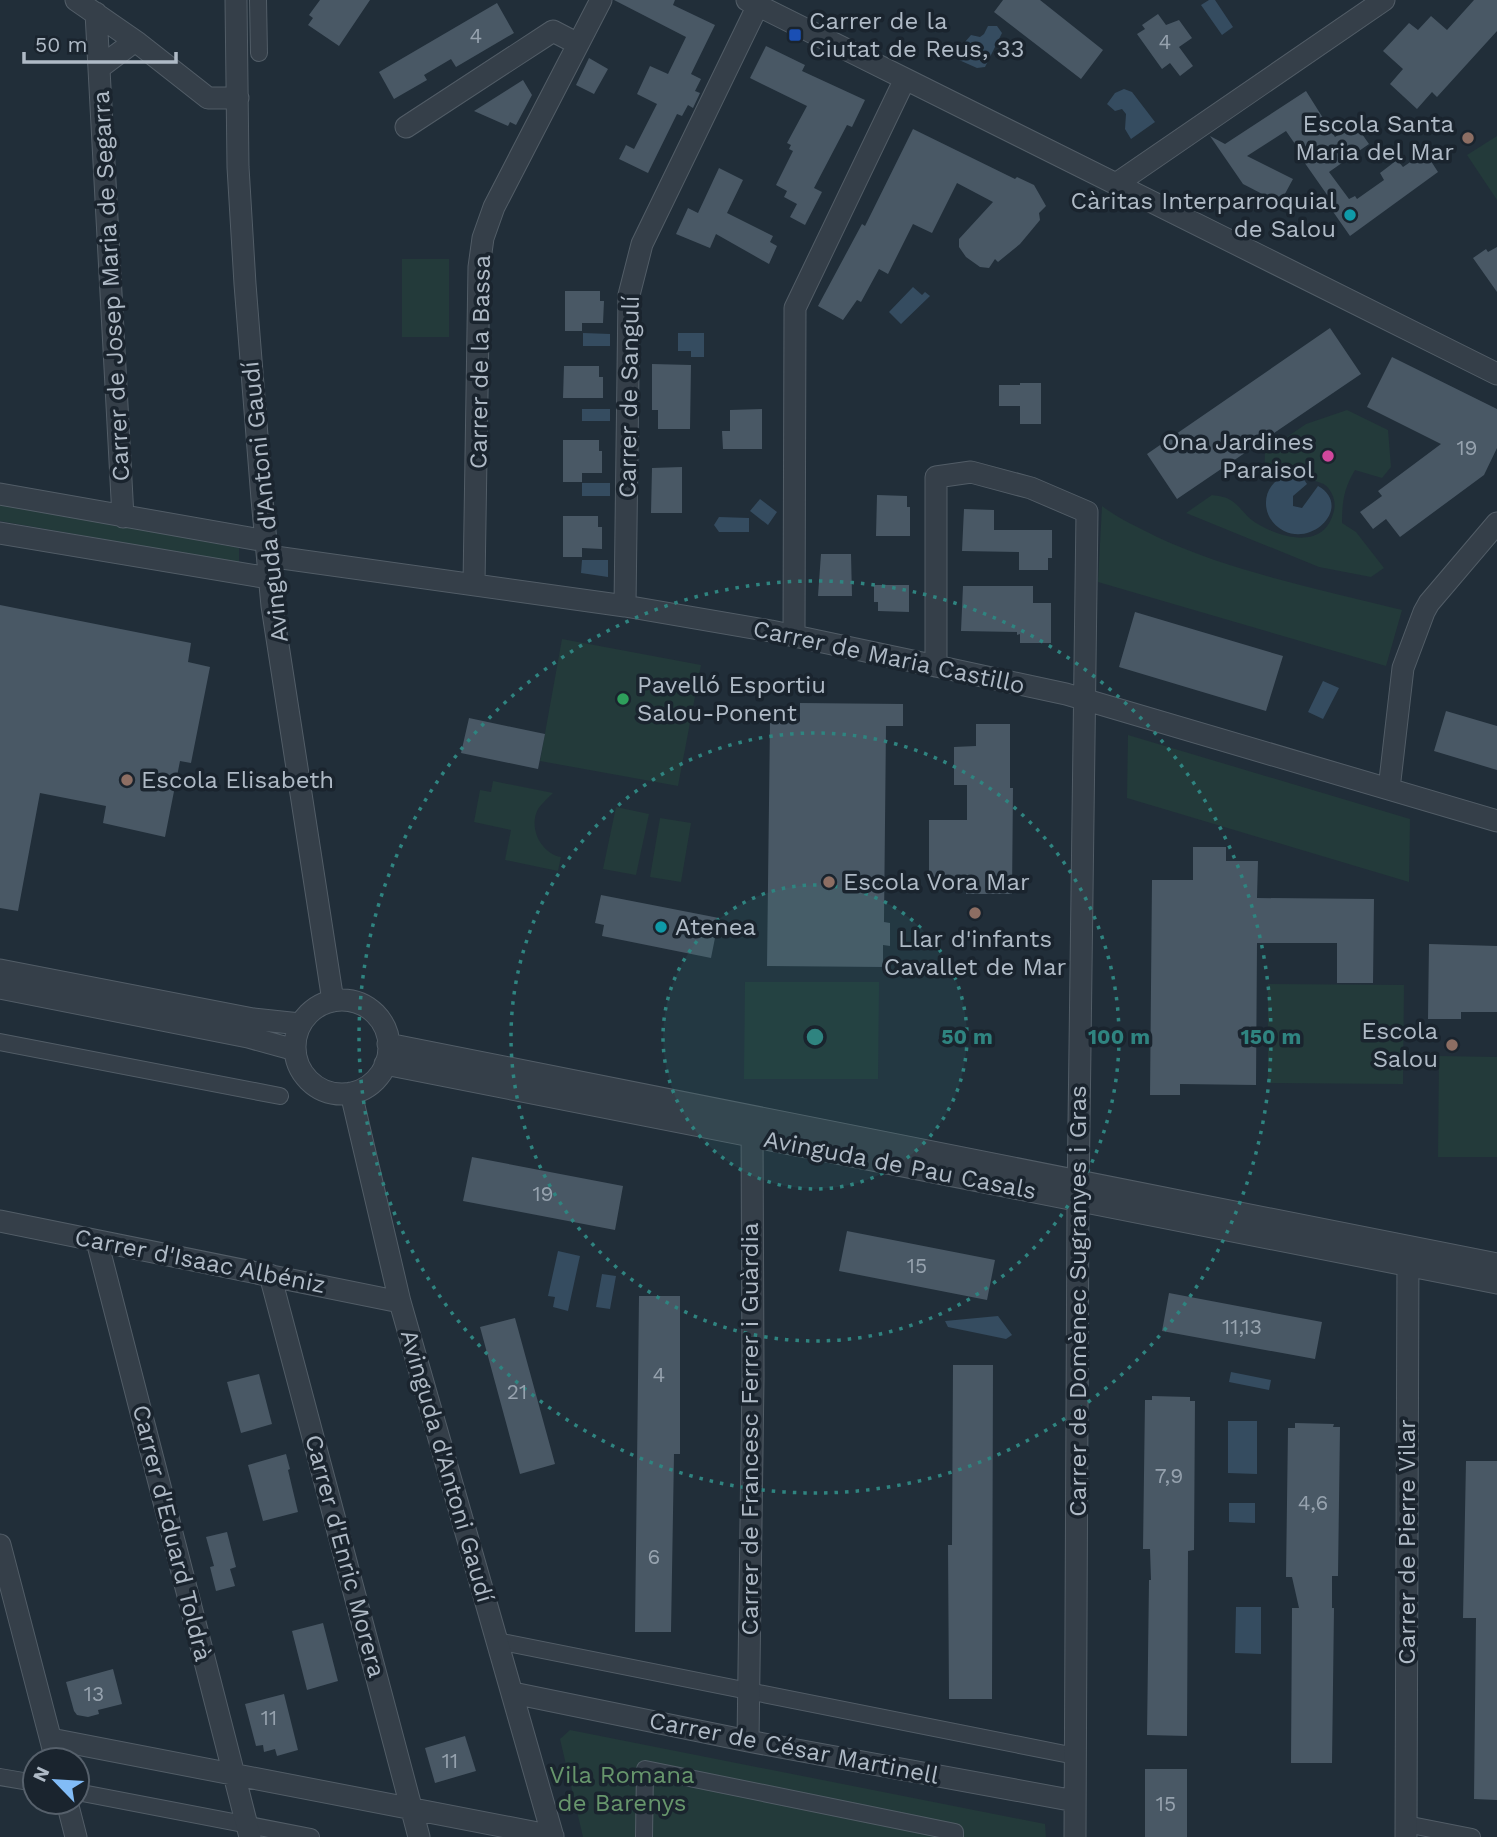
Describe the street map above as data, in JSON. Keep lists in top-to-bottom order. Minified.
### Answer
{"streets":{"street":["Carrer de Josep Maria de Segarra","Carrer de la Bassa","Carrer de Sangulí","Avinguda d'Antoni Gaudí","Carrer de Maria Castillo","Avinguda de Pau Casals","Carrer d'Isaac Albéniz","Carrer de Domènec Sugranyes i Gras","Carrer de Francesc Ferrer i Guàrdia","Carrer d'Eduard Toldrà","Carrer de Pierre Vilar","Carrer d'Enric Morera","Carrer de César Martinell"]},"crossings":[["Carrer de Josep Maria de Segarra","Carrer de Maria Castillo"],["Carrer de la Bassa","Carrer de Maria Castillo"],["Carrer de Sangulí","Carrer de Maria Castillo"],["Avinguda d'Antoni Gaudí","Carrer de Maria Castillo"],["Avinguda d'Antoni Gaudí","Avinguda de Pau Casals"],["Avinguda d'Antoni Gaudí","Carrer d'Isaac Albéniz"],["Avinguda d'Antoni Gaudí","Carrer de César Martinell"],["Carrer de Maria Castillo","Carrer de Domènec Sugranyes i Gras"],["Avinguda de Pau Casals","Carrer de Domènec Sugranyes i Gras"],["Avinguda de Pau Casals","Carrer de Francesc Ferrer i Guàrdia"],["Avinguda de Pau Casals","Carrer de Pierre Vilar"],["Carrer d'Isaac Albéniz","Carrer d'Eduard Toldrà"],["Carrer d'Isaac Albéniz","Carrer d'Enric Morera"],["Carrer de Domènec Sugranyes i Gras","Carrer de César Martinell"],["Carrer de Francesc Ferrer i Guàrdia","Carrer de César Martinell"]],"parks":["Vila Romana de Barenys"],"places":{"transit":["Carrer de la Ciutat de Reus, 33"],"other":["Escola Santa Maria del Mar","Càritas Interparroquial de Salou","Ona Jardines Paraisol","Pavelló Esportiu Salou-Ponent","Escola Elisabeth","Escola Vora Mar","Llar d'infants Cavallet de Mar","Atenea","Escola Salou"]},"house_numbers":["4","4","19","19","15","11,13","4","21","7,9","4,6","6","13","11","11","15"],"scale_bar":"50 m","north":"top left","rings":["50 m","100 m","150 m"]}
